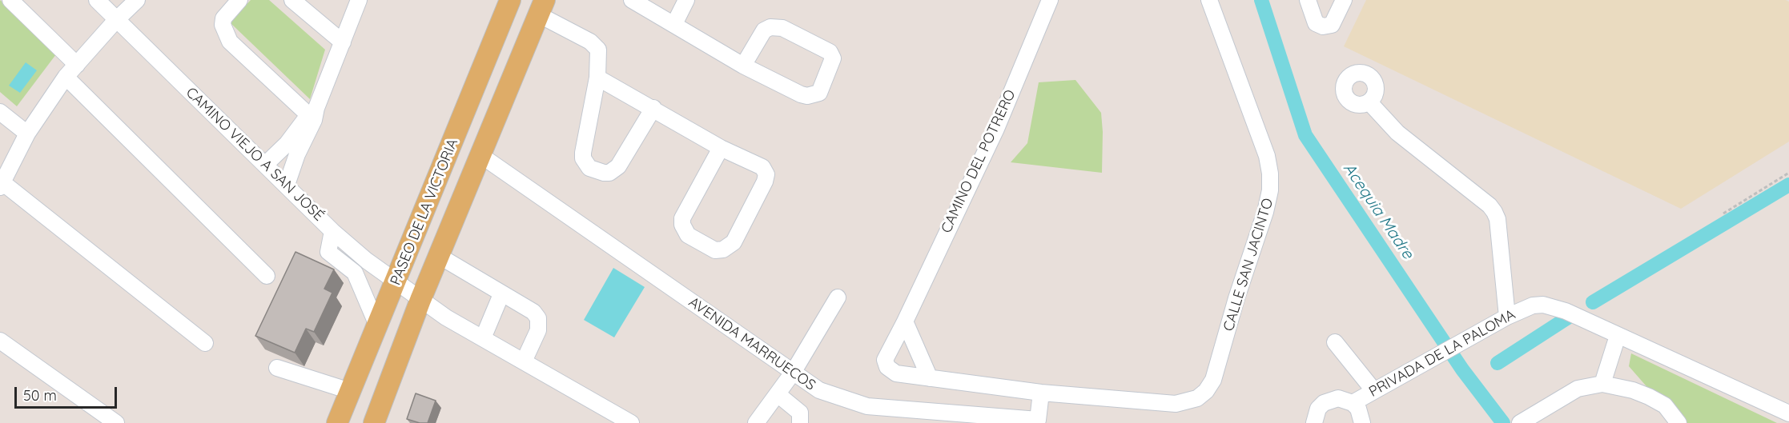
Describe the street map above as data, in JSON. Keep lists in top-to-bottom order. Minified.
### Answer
{"streets":{"main road":["PASEO DE LA VICTORIA"],"street":["CAMINO VIEJO A SAN JOSÉ","CAMINO DEL POTRERO","CALLE SAN JACINTO","AVENIDA MARRUECOS","PRIVADA DE LA PALOMA"]},"crossings":[["CAMINO VIEJO A SAN JOSÉ","PASEO DE LA VICTORIA"],["PASEO DE LA VICTORIA","AVENIDA MARRUECOS"],["CALLE SAN JACINTO","AVENIDA MARRUECOS"]],"water":["Acequia Madre"],"scale_bar":"50 m"}
